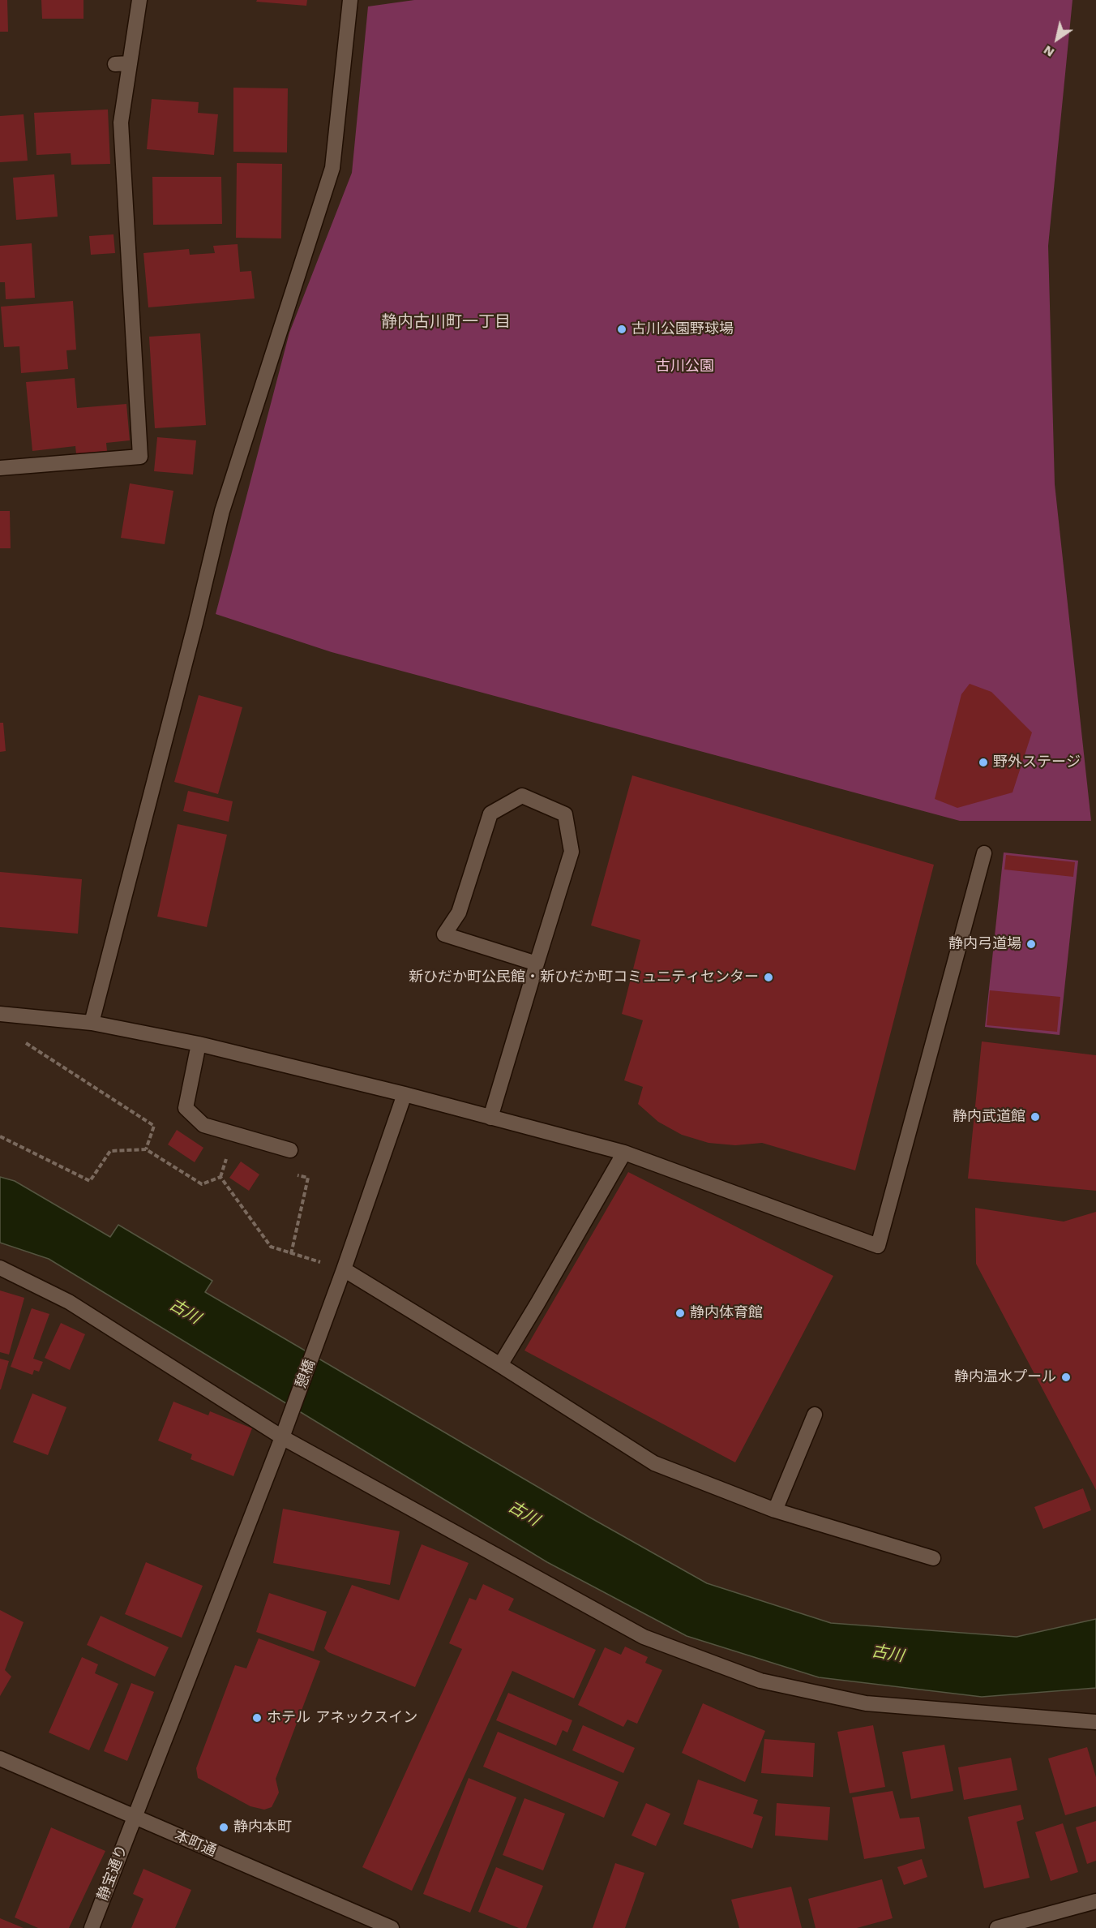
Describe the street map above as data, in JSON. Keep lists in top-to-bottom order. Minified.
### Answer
{"streets":{"street":["憩橋","本町通","静宝通り"]},"crossings":[["憩橋","本町通"],["憩橋","静宝通り"],["本町通","静宝通り"]],"districts":["静内古川町一丁目"],"water":["古川"],"parks":["古川公園"],"places":["古川公園野球場","野外ステージ","静内弓道場","新ひだか町公民館・新ひだか町コミュニティセンター","静内武道館","静内体育館","静内温水プール","ホテル アネックスイン","静内本町"],"north":"bottom left"}
